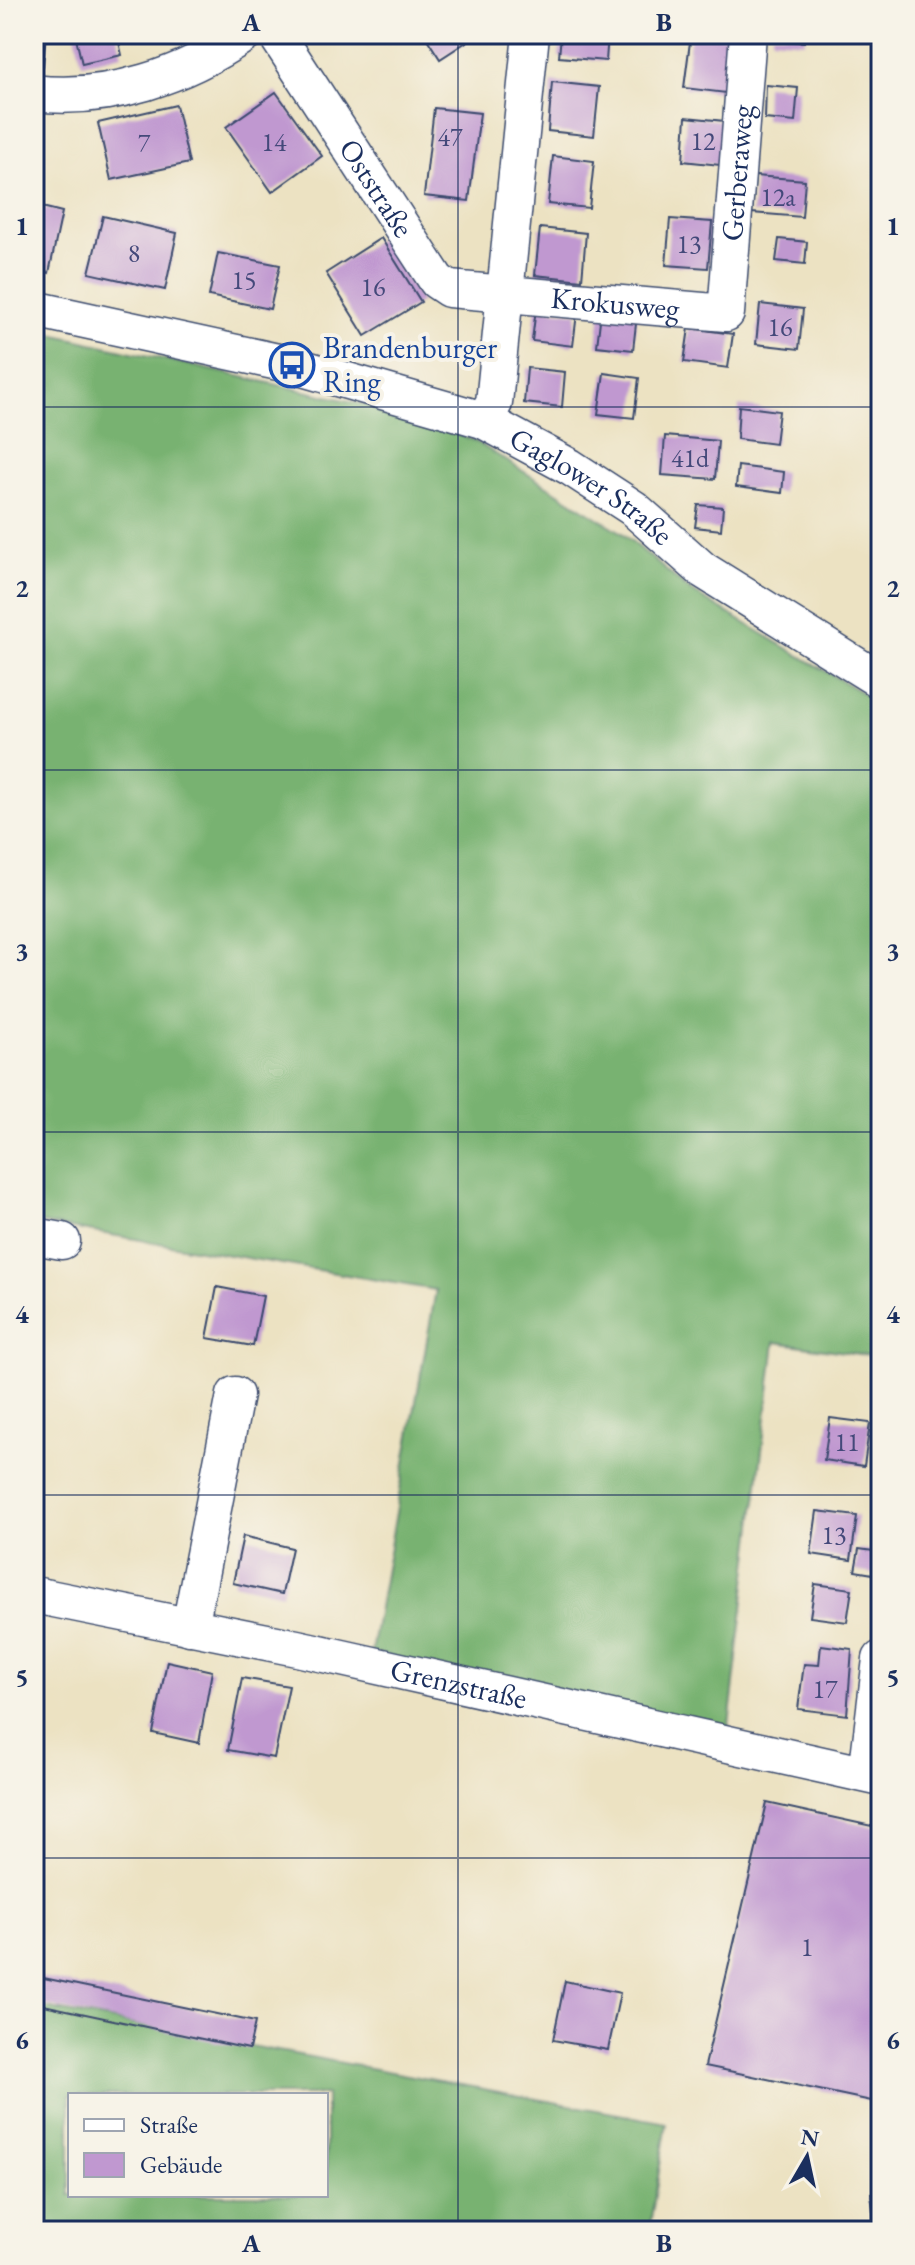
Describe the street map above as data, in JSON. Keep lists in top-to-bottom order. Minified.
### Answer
{"streets":{"street":["Gerberaweg","Oststraße","Krokusweg","Gaglower Straße","Grenzstraße"]},"crossings":[["Gerberaweg","Krokusweg"],["Oststraße","Krokusweg"]],"places":{"bus stop":["Brandenburger Ring"]},"house_numbers":["47","12","14","7","12a","13","8","15","16","16","41d","11","13","17","1"],"legend":["Straße","Gebäude"],"north":"top","grid":{"columns":["A","B"],"rows":["1","2","3","4","5","6"]}}
